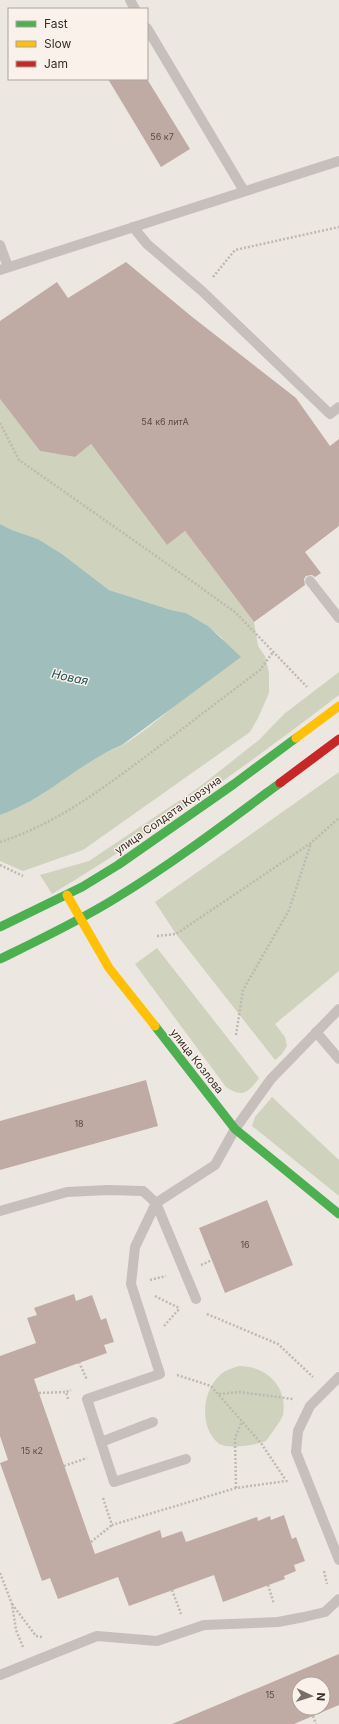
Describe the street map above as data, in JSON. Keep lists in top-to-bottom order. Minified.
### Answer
{"streets":{"street":["улица Солдата Корзуна","улица Козлова"]},"crossings":[["улица Солдата Корзуна","улица Козлова"]],"water":["Новая"],"house_numbers":["56 к7","54 к6 литА","18","16","15 к2","15"],"legend":["Fast","Slow","Jam"],"north":"right"}
